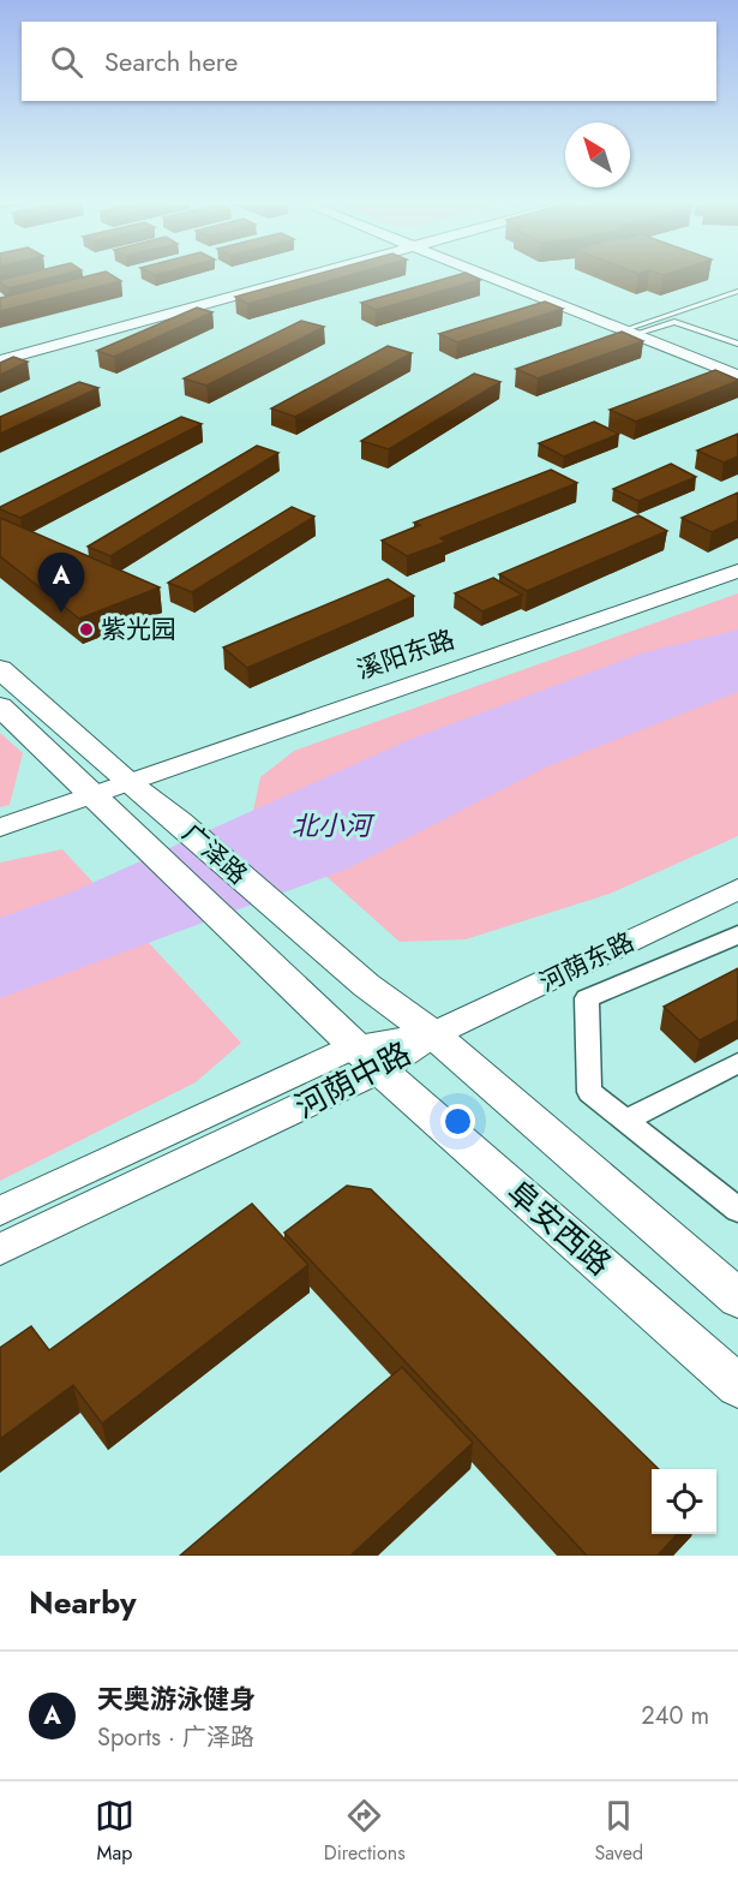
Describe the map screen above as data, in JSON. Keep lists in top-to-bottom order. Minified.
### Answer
{"streets":{"main road":["广泽路","阜安西路"],"street":["溪阳东路","河荫东路","河荫中路"]},"crossings":[["溪阳东路","广泽路"],["广泽路","河荫东路"],["广泽路","河荫中路"],["广泽路","阜安西路"],["河荫东路","河荫中路"],["河荫中路","阜安西路"]],"water":["北小河"],"places":["紫光园"],"north":"top left","page":{"search":"Search here","pins":"A","heading":"Nearby","list":[{"mark":"A","name":"天奥游泳健身","note":"Sports · 广泽路","value":"240 m"}],"nav":["Map","Directions","Saved"]}}
